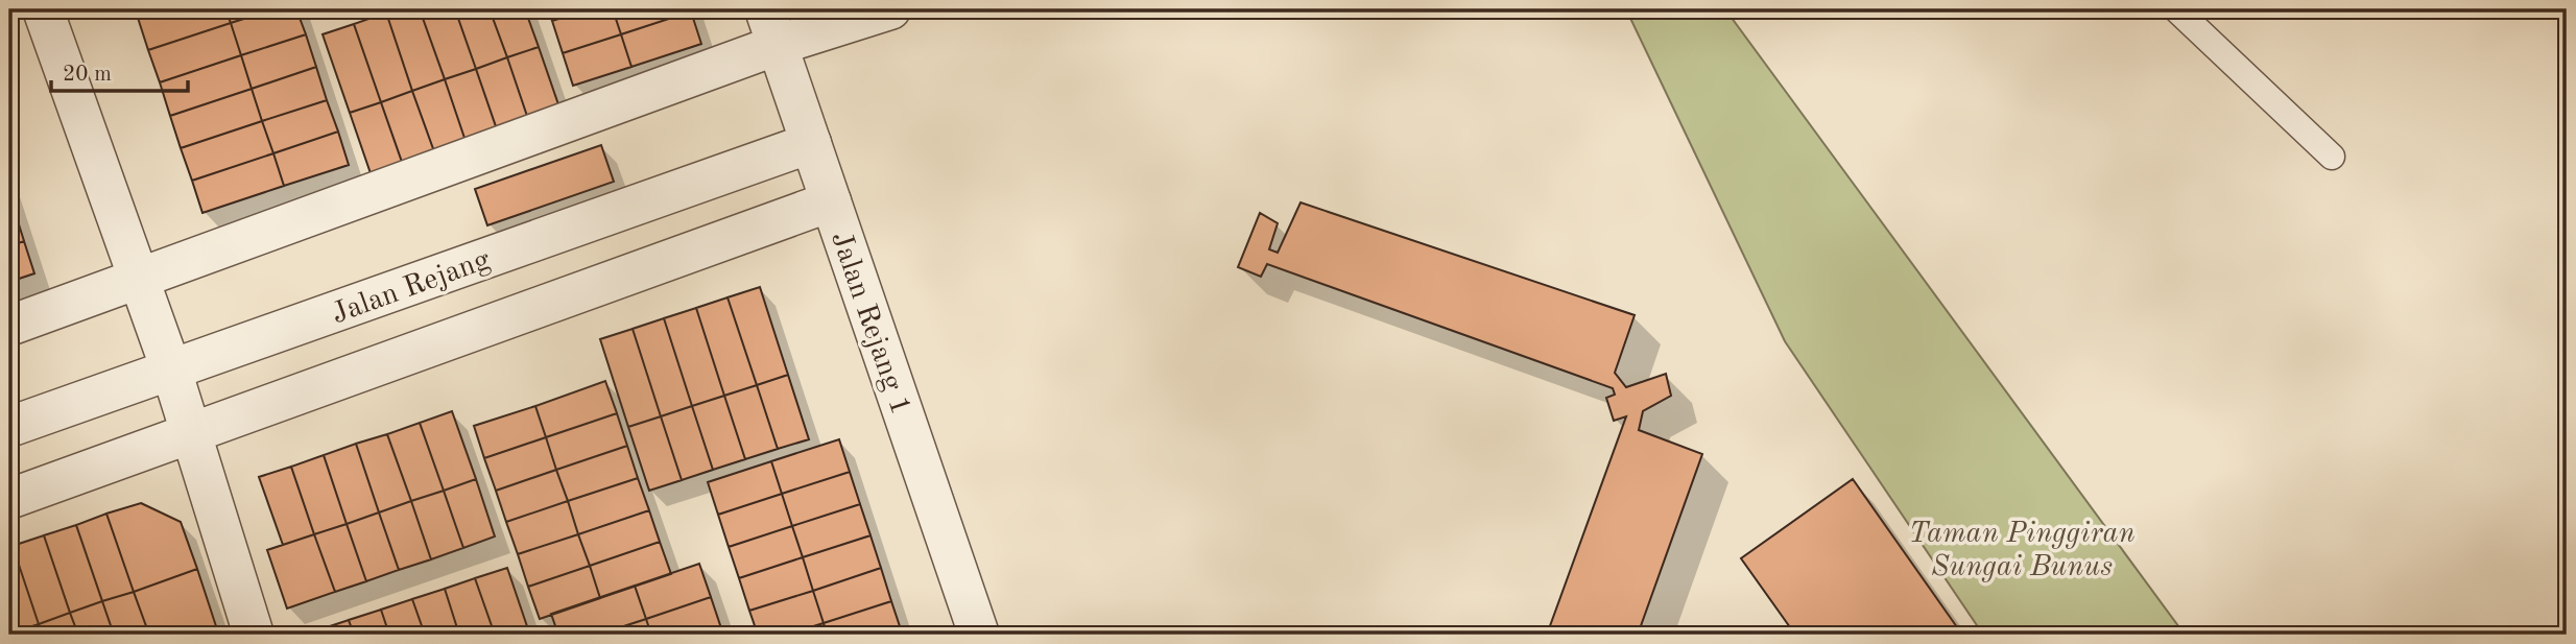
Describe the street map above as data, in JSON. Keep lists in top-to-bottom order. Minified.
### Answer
{"streets":{"street":["Jalan Rejang","Jalan Rejang 1"]},"crossings":[["Jalan Rejang","Jalan Rejang 1"]],"parks":["Taman Pinggiran Sungai Bunus"],"scale_bar":"20 m"}
